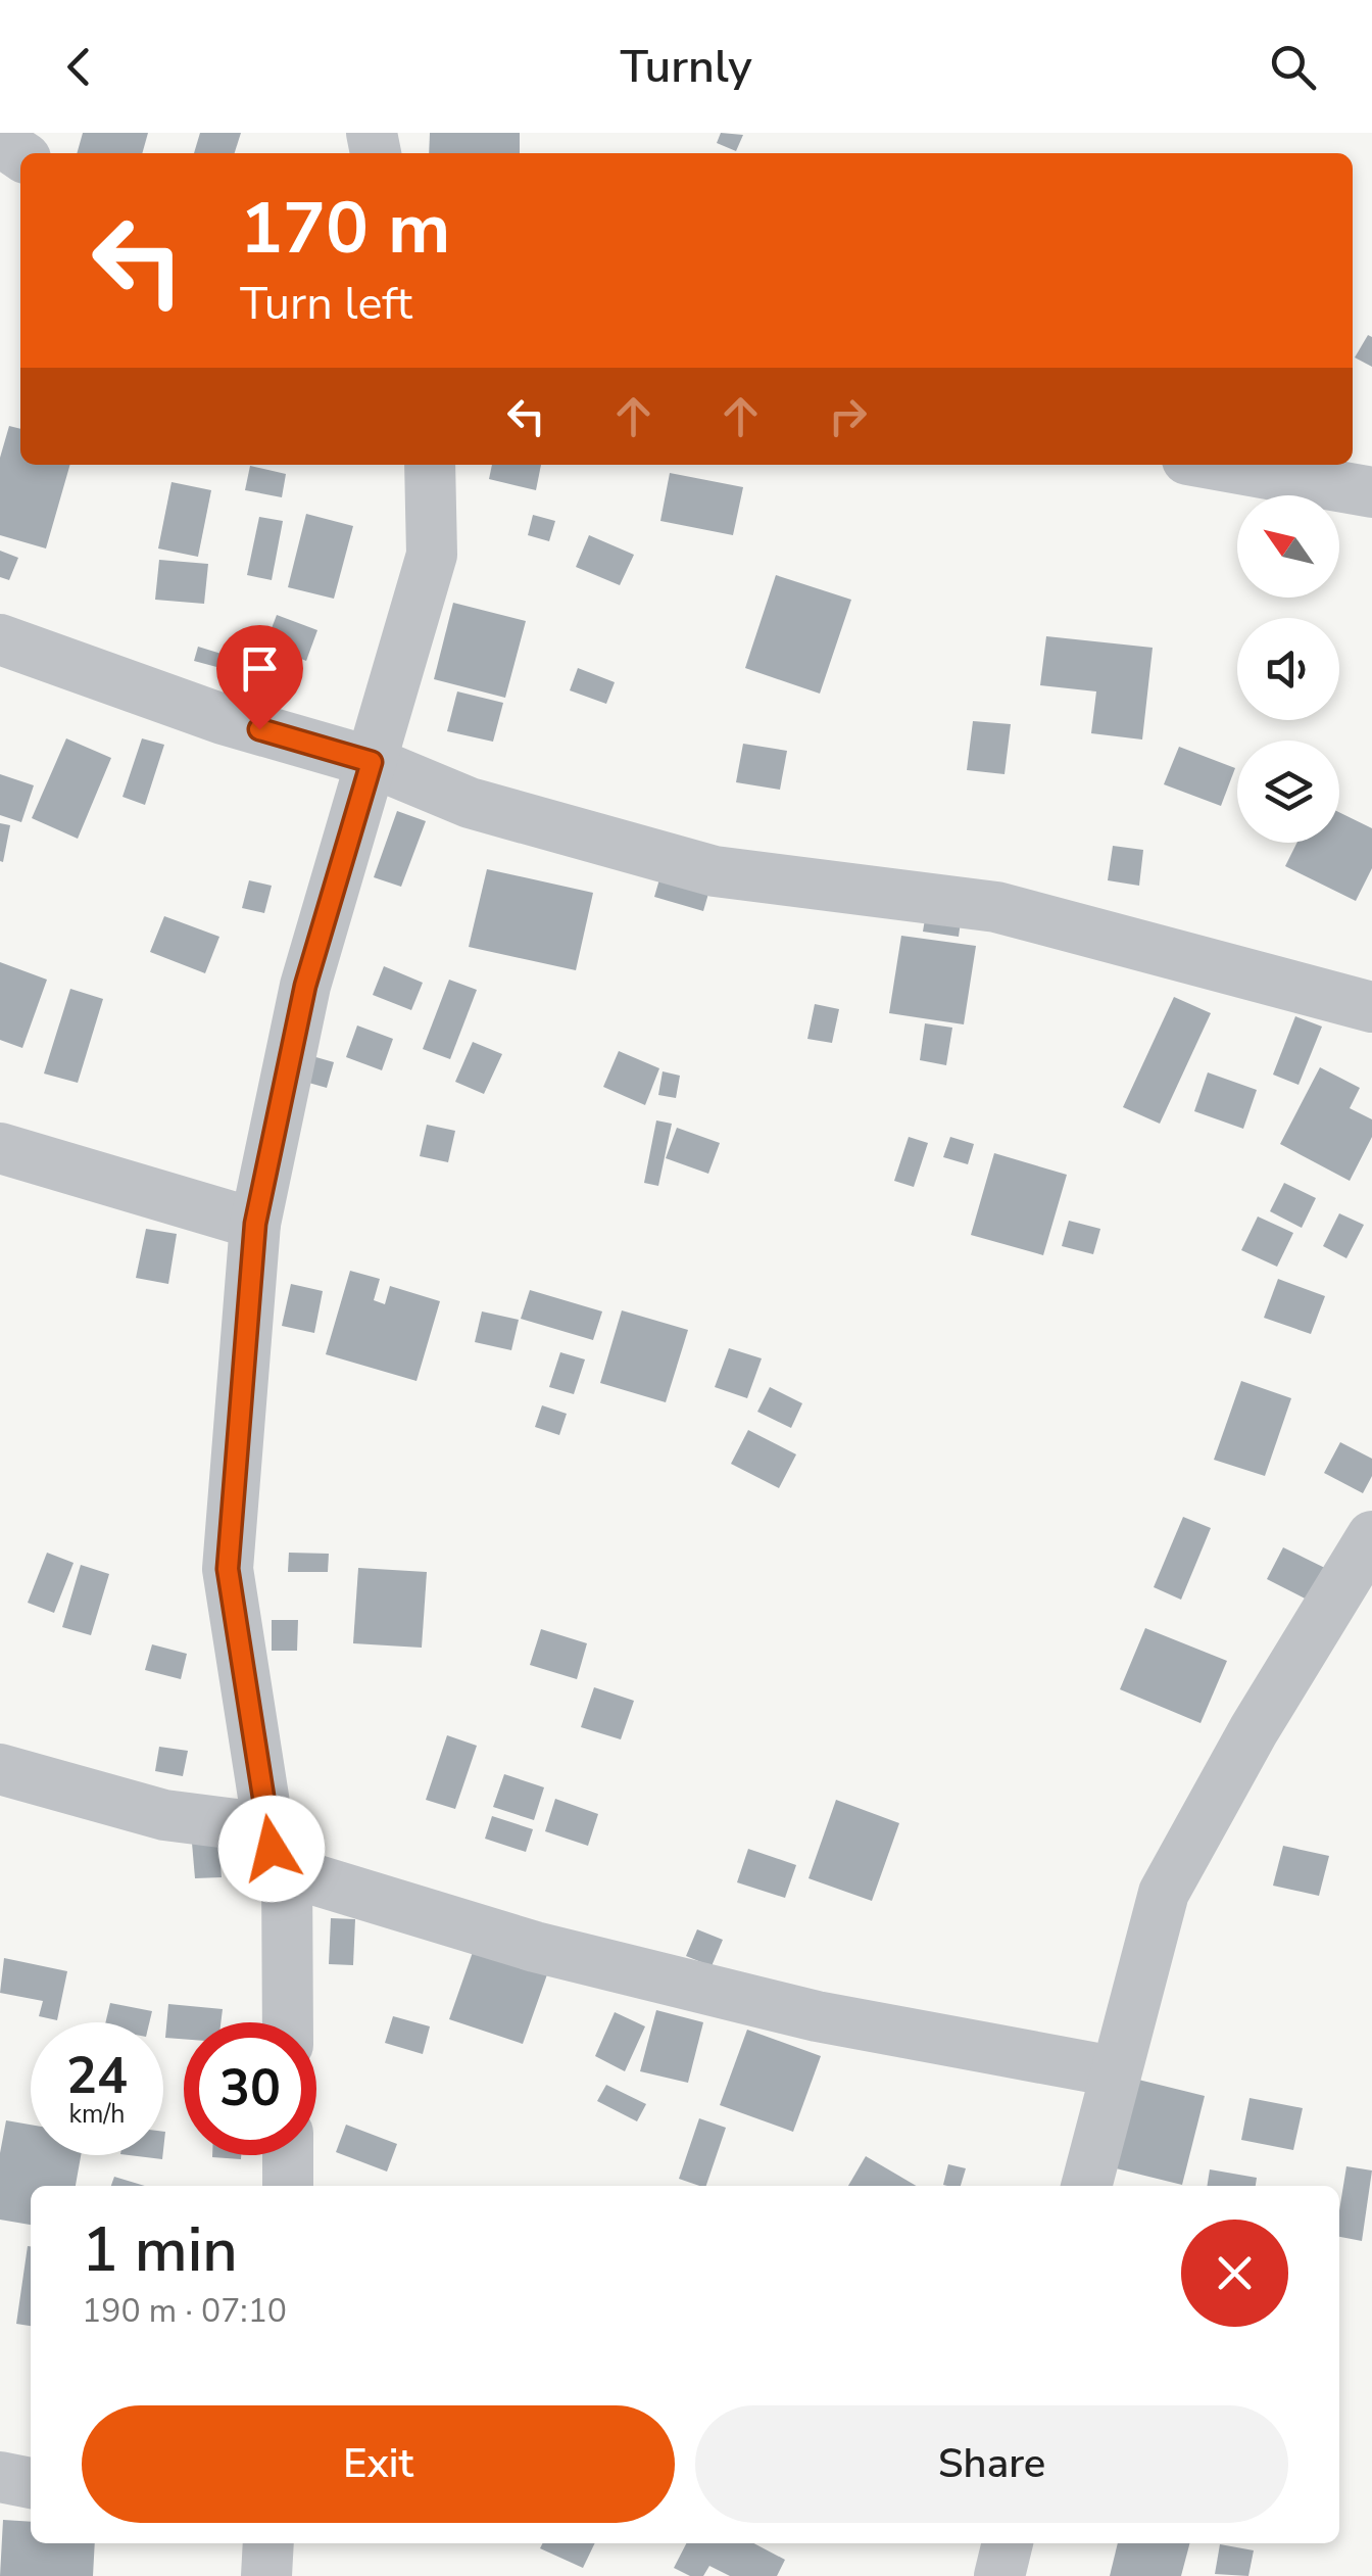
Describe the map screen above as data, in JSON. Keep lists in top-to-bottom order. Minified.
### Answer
{"north":"top left","page":{"header":"Turnly","turn":["170 m","Turn left"],"speed":"24 km/h","limit":"30","heading":["1 min","190 m · 07:10"],"buttons":["Exit","Share"]}}
